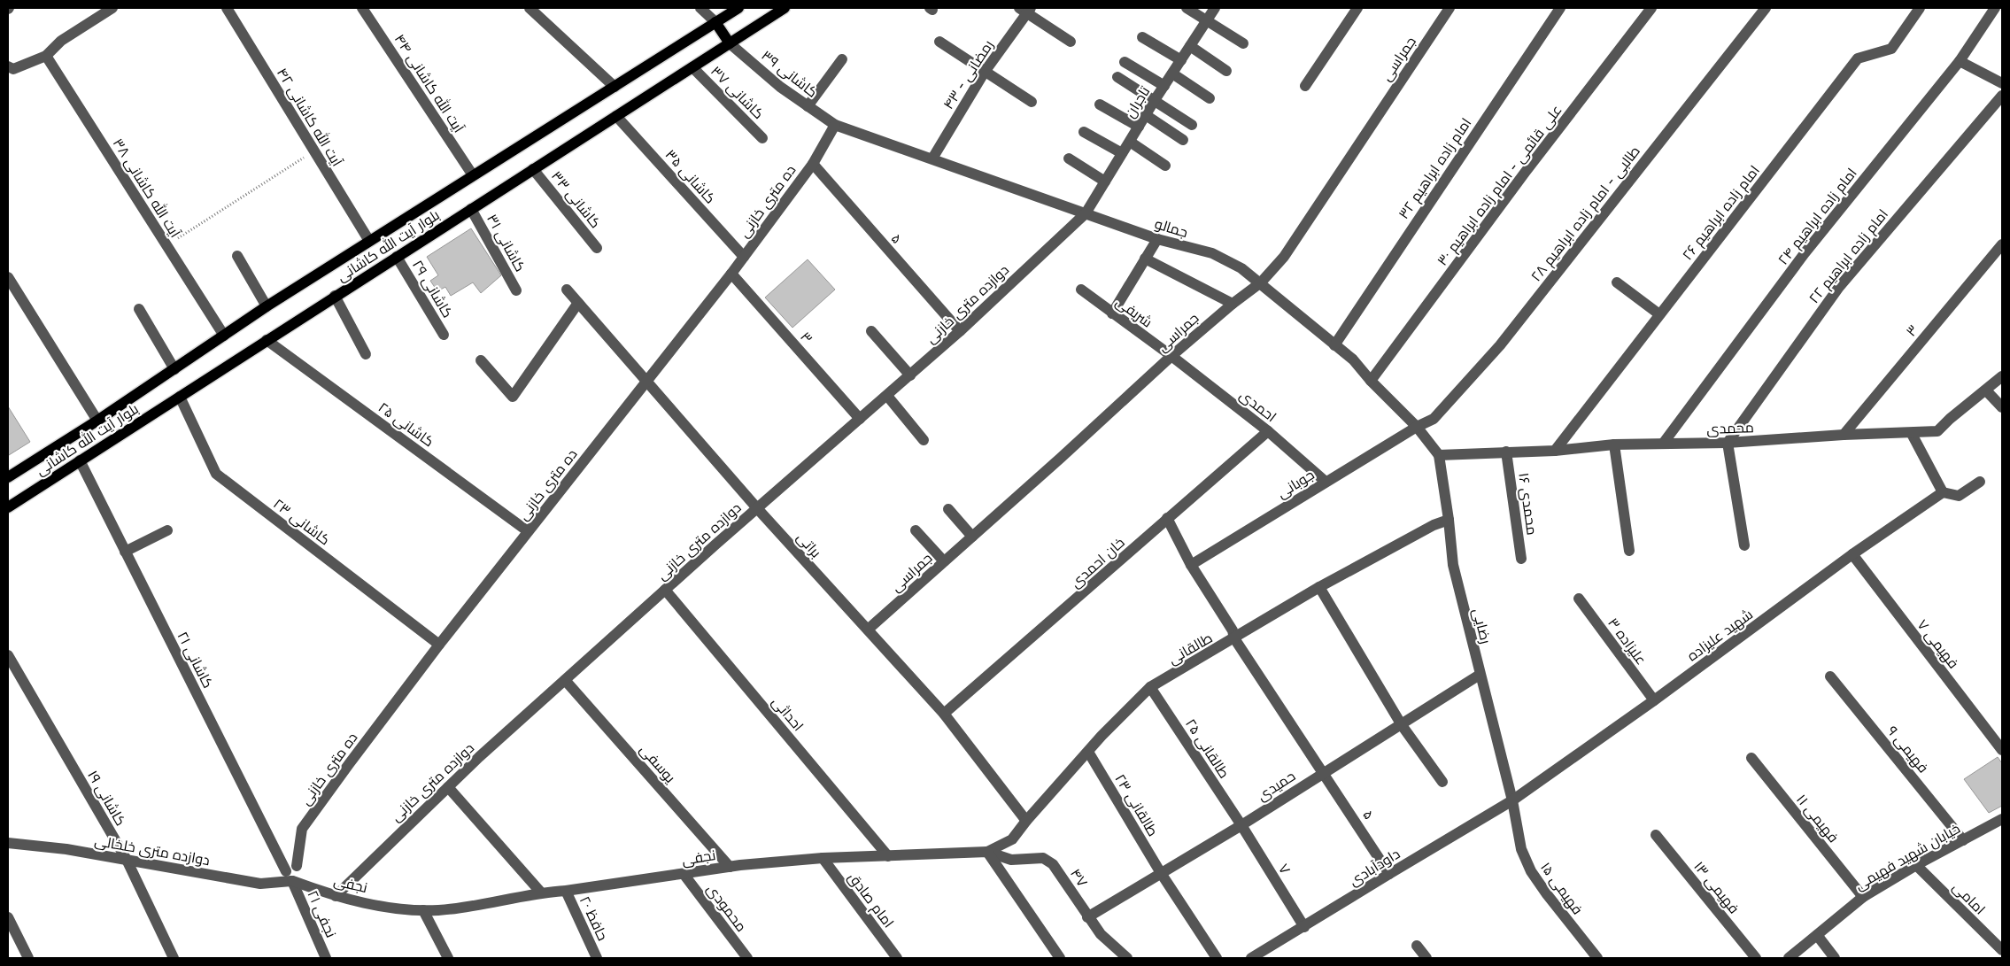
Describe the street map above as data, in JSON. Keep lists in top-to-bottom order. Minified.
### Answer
{"streets":{"main road":["بلوار آیت الله کاشانی"],"street":["جمراسی","کاشانی ۳۹","رمضانی - ۴۳","آیت الله کاشانی ۴۴","کاشانی ۳۷","تاجران","آیت الله کاشانی ۴۲","امام زاده ابراهیم ۳۲","کاشانی ۳۵","علی قائمی - امام زاده ابراهیم ۳۰","آیت الله کاشانی ۳۸","کاشانی ۳۳","ده متری خازنی","امام زاده ابراهیم ۲۶","طالبی - امام زاده ابراهیم ۲۸","امام زاده ابراهیم ۲۴","جمالو","۵","کاشانی ۳۱","امام زاده ابراهیم ۲۲","کاشانی ۲۹","دوازده متری خازنی","شریفی","۳","احمدی","کاشانی ۲۵","محمدی","جوبانی","محمدی ۱۶","کاشانی ۲۳","براتی","خان احمدی","رضایی","شهید علیزاده","علیزاده ۳","فهیمی ۷","طالقانی","کاشانی ۲۱","احداثی","طالقانی ۲۵","فهیمی ۹","یوسفی","حمیدی","کاشانی ۱۹","طالقانی ۲۳","فهیمی ۱۱","دوازده متری خلخالی","خیابان شهید فهیمی","نجفی","داودآبادی","۷","۴۷","فهیمی ۱۳","فهیمی ۱۵","امامی","امام صادق","محمودی","نجفی ۲۱","حافظ ۲۰"]},"crossings":[["جمراسی","جمالو"],["جمراسی","شریفی"],["جمراسی","احمدی"],["جمراسی","براتی"],["کاشانی ۳۹","ده متری خازنی"],["کاشانی ۳۹","جمالو"],["کاشانی ۳۹","بلوار آیت الله کاشانی"],["رمضانی - ۴۳","جمالو"],["آیت الله کاشانی ۴۴","بلوار آیت الله کاشانی"],["کاشانی ۳۷","بلوار آیت الله کاشانی"],["تاجران","جمالو"],["تاجران","دوازده متری خازنی"],["آیت الله کاشانی ۴۲","بلوار آیت الله کاشانی"],["امام زاده ابراهیم ۳۲","جمالو"],["کاشانی ۳۵","ده متری خازنی"],["کاشانی ۳۵","بلوار آیت الله کاشانی"],["علی قائمی - امام زاده ابراهیم ۳۰","جمالو"],["آیت الله کاشانی ۳۸","بلوار آیت الله کاشانی"],["کاشانی ۳۳","بلوار آیت الله کاشانی"],["ده متری خازنی","جمالو"],["ده متری خازنی","۵"],["ده متری خازنی","۳"],["ده متری خازنی","کاشانی ۲۵"],["ده متری خازنی","کاشانی ۲۳"],["ده متری خازنی","براتی"],["ده متری خازنی","کاشانی ۲۱"],["ده متری خازنی","دوازده متری خلخالی"],["ده متری خازنی","نجفی"],["ده متری خازنی","نجفی ۲۱"],["امام زاده ابراهیم ۲۶","محمدی"],["طالبی - امام زاده ابراهیم ۲۸","جمالو"],["طالبی - امام زاده ابراهیم ۲۸","جوبانی"],["امام زاده ابراهیم ۲۴","محمدی"],["جمالو","دوازده متری خازنی"],["جمالو","محمدی"],["جمالو","جوبانی"],["جمالو","رضایی"],["۵","دوازده متری خازنی"],["۵","جوبانی"],["۵","خان احمدی"],["۵","طالقانی"],["۵","حمیدی"],["۵","داودآبادی"],["کاشانی ۳۱","بلوار آیت الله کاشانی"],["بلوار آیت الله کاشانی","کاشانی ۲۹"],["بلوار آیت الله کاشانی","کاشانی ۲۵"],["بلوار آیت الله کاشانی","کاشانی ۲۳"],["بلوار آیت الله کاشانی","کاشانی ۲۱"],["امام زاده ابراهیم ۲۲","محمدی"],["دوازده متری خازنی","۳"],["دوازده متری خازنی","براتی"],["دوازده متری خازنی","احداثی"],["دوازده متری خازنی","یوسفی"],["دوازده متری خازنی","نجفی"],["شریفی","احمدی"],["۳","محمدی"],["احمدی","جوبانی"],["احمدی","خان احمدی"],["محمدی","محمدی ۱۶"],["محمدی","رضایی"],["براتی","خان احمدی"],["براتی","طالقانی"],["رضایی","شهید علیزاده"],["رضایی","طالقانی"],["رضایی","حمیدی"],["رضایی","داودآبادی"],["رضایی","فهیمی ۱۵"],["شهید علیزاده","علیزاده ۳"],["شهید علیزاده","فهیمی ۷"],["شهید علیزاده","داودآبادی"],["شهید علیزاده","فهیمی ۱۵"],["طالقانی","طالقانی ۲۵"],["طالقانی","طالقانی ۲۳"],["طالقانی","نجفی"],["طالقانی","۴۷"],["کاشانی ۲۱","دوازده متری خلخالی"],["کاشانی ۲۱","نجفی"],["کاشانی ۲۱","نجفی ۲۱"],["احداثی","نجفی"],["طالقانی ۲۵","حمیدی"],["طالقانی ۲۵","۷"],["فهیمی ۹","خیابان شهید فهیمی"],["یوسفی","نجفی"],["حمیدی","طالقانی ۲۳"],["حمیدی","۷"],["حمیدی","۴۷"],["کاشانی ۱۹","دوازده متری خلخالی"],["فهیمی ۱۱","خیابان شهید فهیمی"],["دوازده متری خلخالی","نجفی"],["دوازده متری خلخالی","نجفی ۲۱"],["خیابان شهید فهیمی","امامی"],["نجفی","۴۷"],["نجفی","امام صادق"],["نجفی","محمودی"],["نجفی","نجفی ۲۱"],["نجفی","حافظ ۲۰"],["داودآبادی","۷"],["داودآبادی","فهیمی ۱۵"]]}
